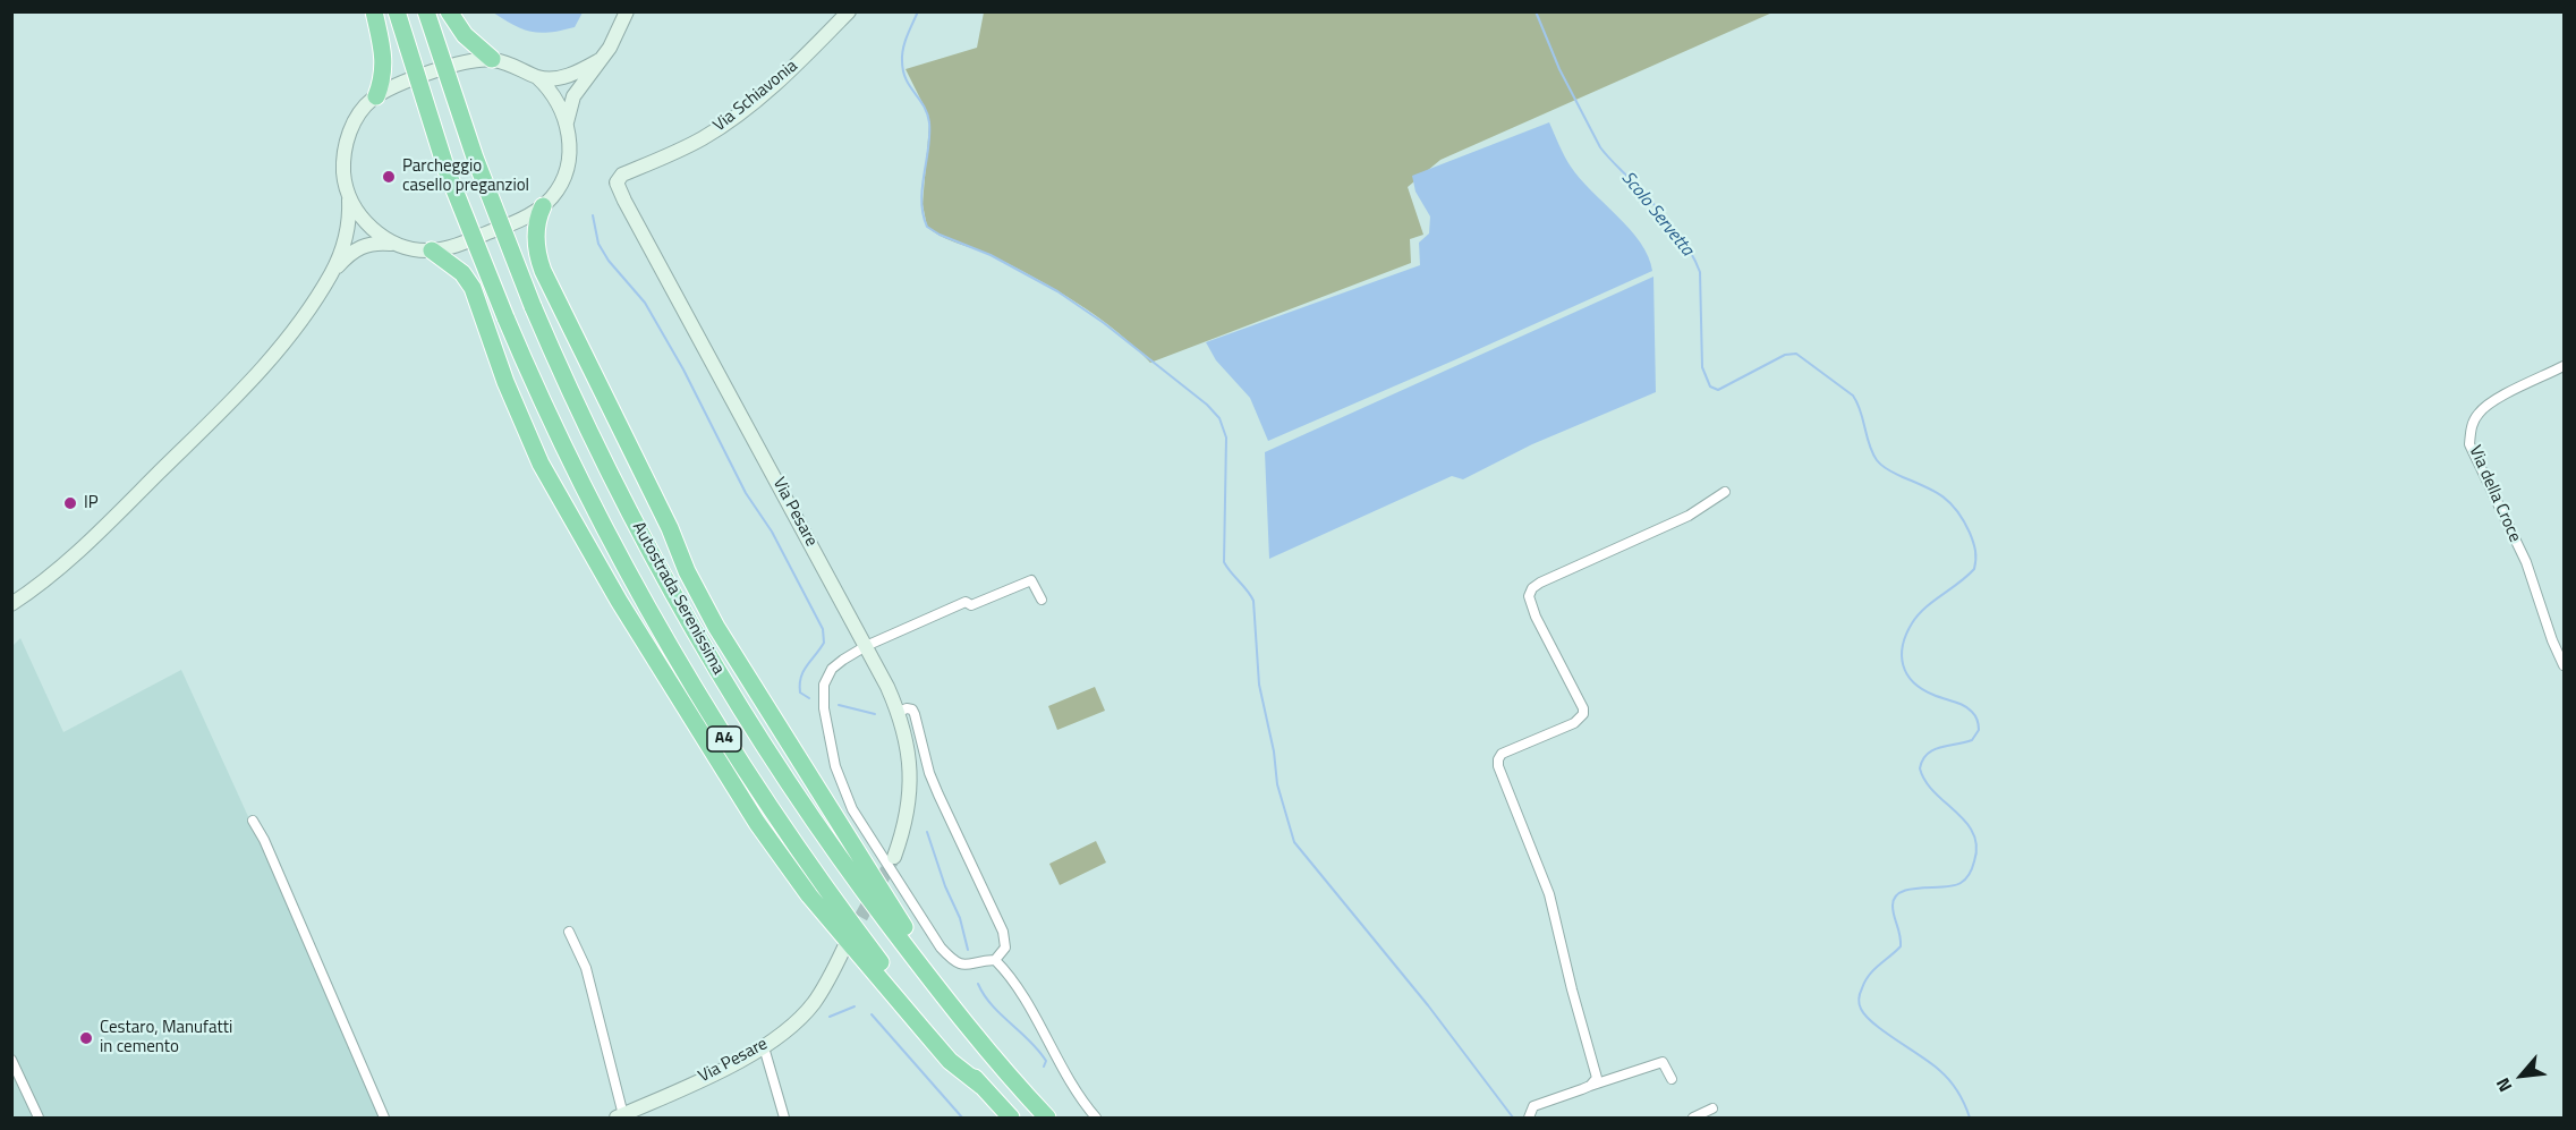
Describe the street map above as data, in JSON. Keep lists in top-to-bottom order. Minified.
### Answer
{"streets":{"highway":["Autostrada Serenissima","A4"],"main road":["Via Schiavonia","Via Pesare"],"street":["Via della Croce"]},"crossings":[["Via Schiavonia","Via Pesare"]],"water":["Scolo Servetta"],"places":["Parcheggio casello preganziol","IP","Cestaro, Manufatti in cemento"],"north":"bottom left"}
